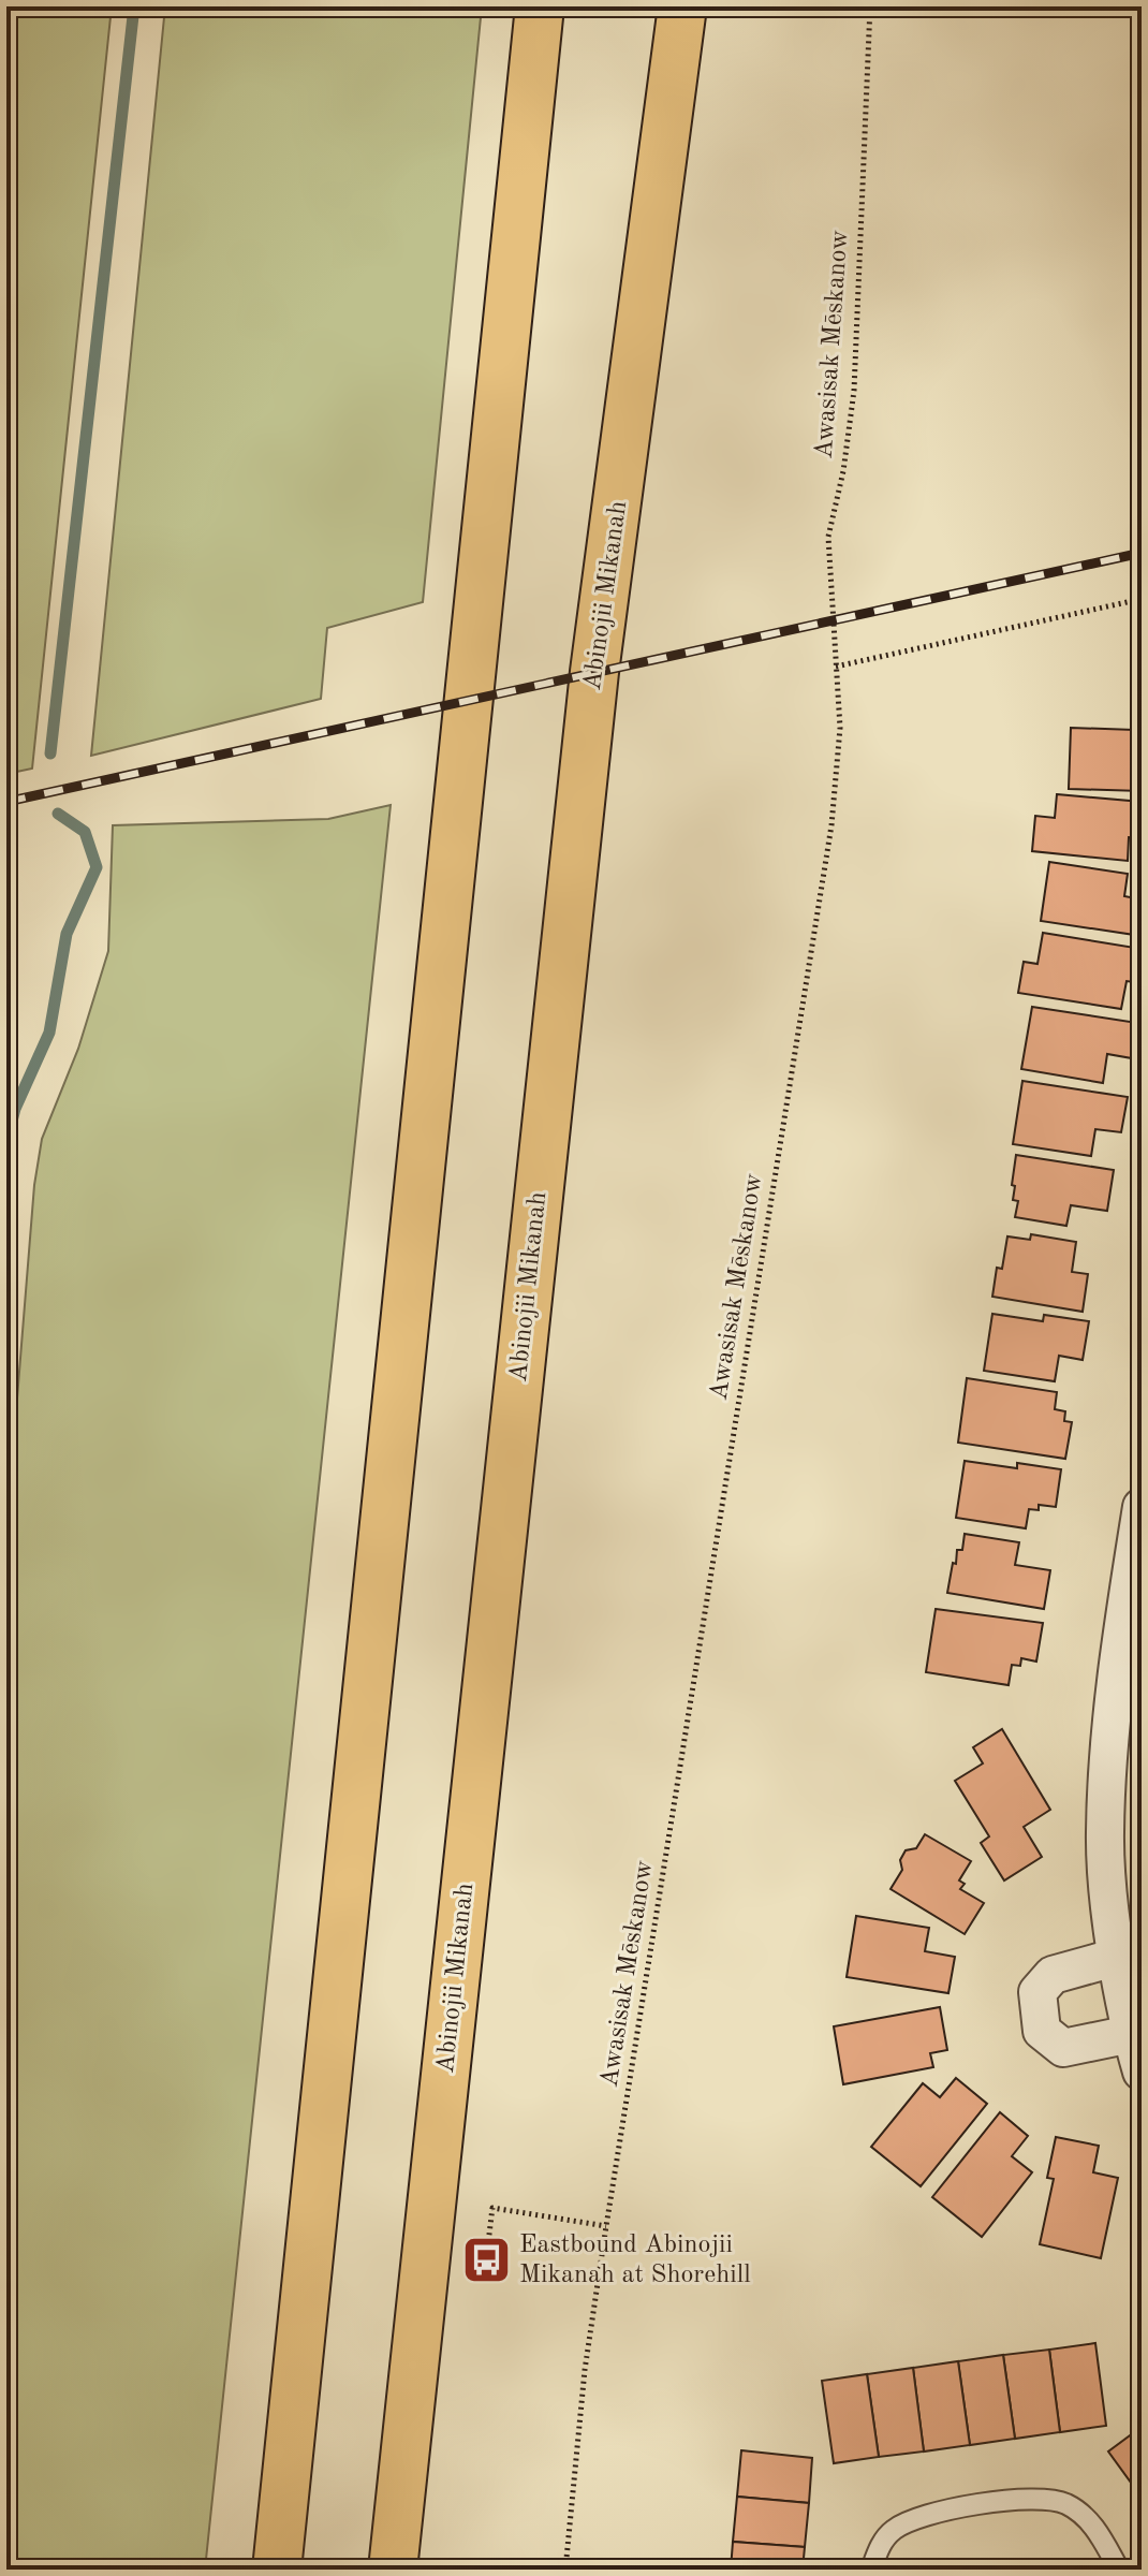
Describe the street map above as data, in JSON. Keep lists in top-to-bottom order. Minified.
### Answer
{"streets":{"main road":["Abinojii Mikanah"],"path":["Awasisak Mēskanow"]},"places":{"bus stop":["Eastbound Abinojii Mikanah at Shorehill"]}}
